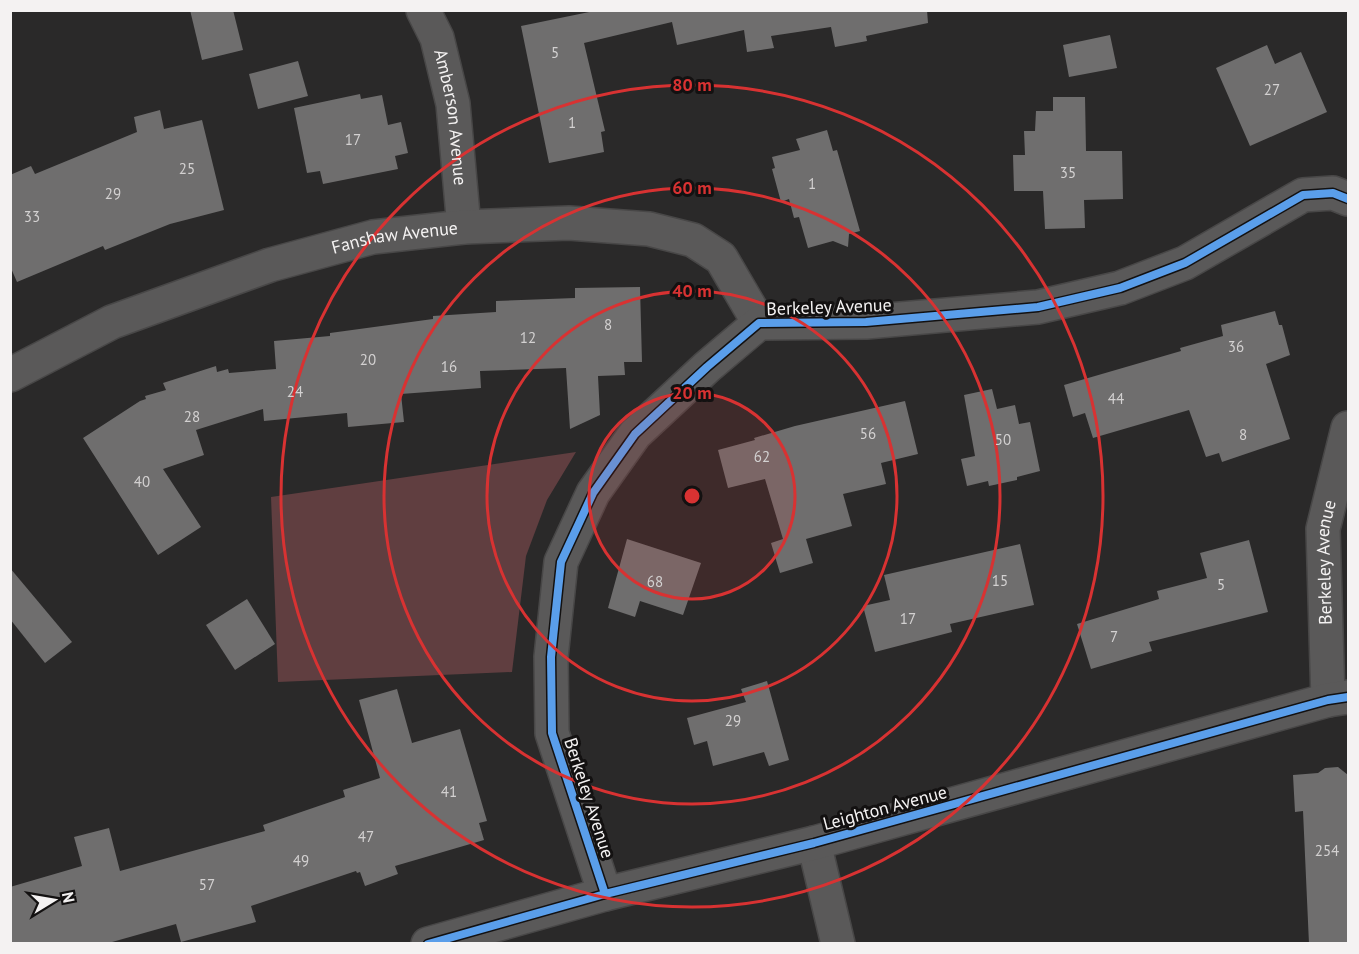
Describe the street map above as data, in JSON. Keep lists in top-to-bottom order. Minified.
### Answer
{"streets":{"street":["Amberson Avenue","Fanshaw Avenue","Berkeley Avenue","Leighton Avenue"]},"crossings":[["Amberson Avenue","Fanshaw Avenue"],["Fanshaw Avenue","Berkeley Avenue"],["Berkeley Avenue","Leighton Avenue"]],"house_numbers":["5","27","1","17","25","35","1","29","33","8","12","36","20","16","24","44","28","56","8","50","62","40","15","68","5","17","7","29","41","47","254","49","57"],"north":"right","rings":["80 m","60 m","40 m","20 m"]}
